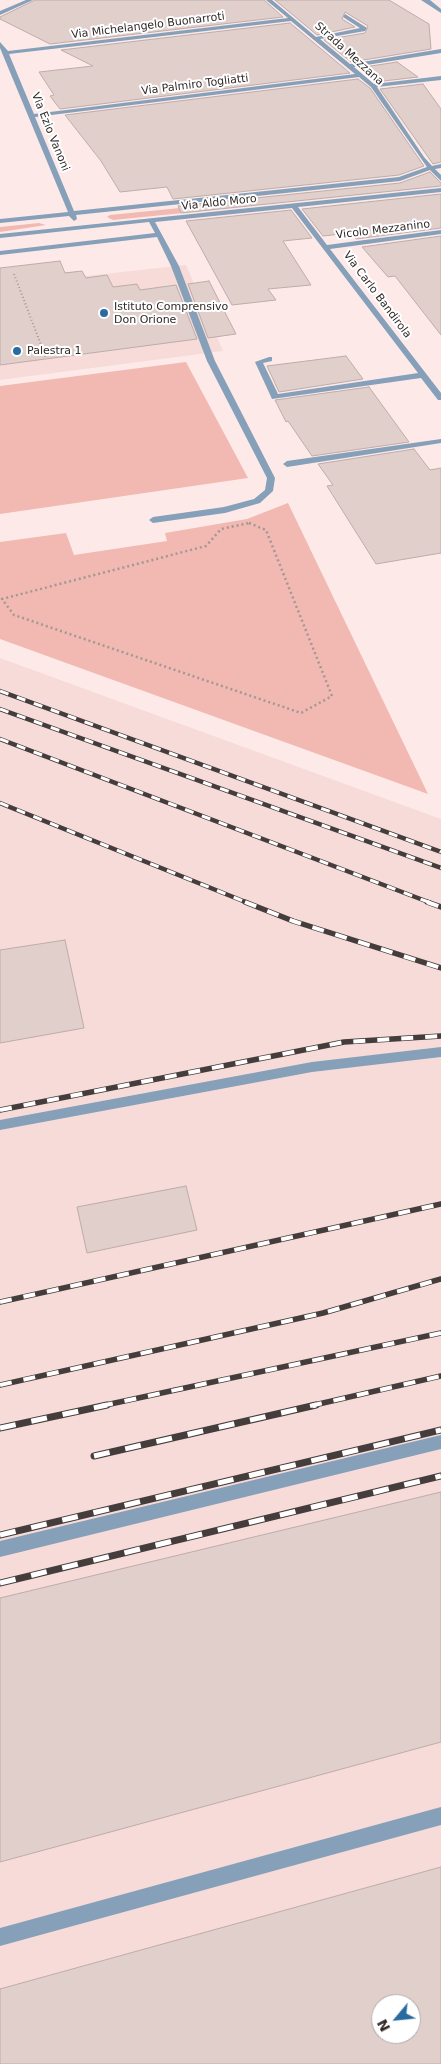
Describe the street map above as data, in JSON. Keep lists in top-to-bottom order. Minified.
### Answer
{"streets":{"street":["Via Michelangelo Buonarroti","Strada Mezzana","Via Palmiro Togliatti","Via Ezio Vanoni","Via Aldo Moro","Vicolo Mezzanino","Via Carlo Bandirola"]},"crossings":[["Via Michelangelo Buonarroti","Strada Mezzana"],["Via Michelangelo Buonarroti","Via Ezio Vanoni"],["Strada Mezzana","Via Palmiro Togliatti"],["Strada Mezzana","Via Aldo Moro"],["Via Palmiro Togliatti","Via Ezio Vanoni"],["Via Ezio Vanoni","Via Aldo Moro"],["Via Aldo Moro","Via Carlo Bandirola"],["Vicolo Mezzanino","Via Carlo Bandirola"]],"places":["Istituto Comprensivo Don Orione","Palestra 1"],"north":"bottom left"}
